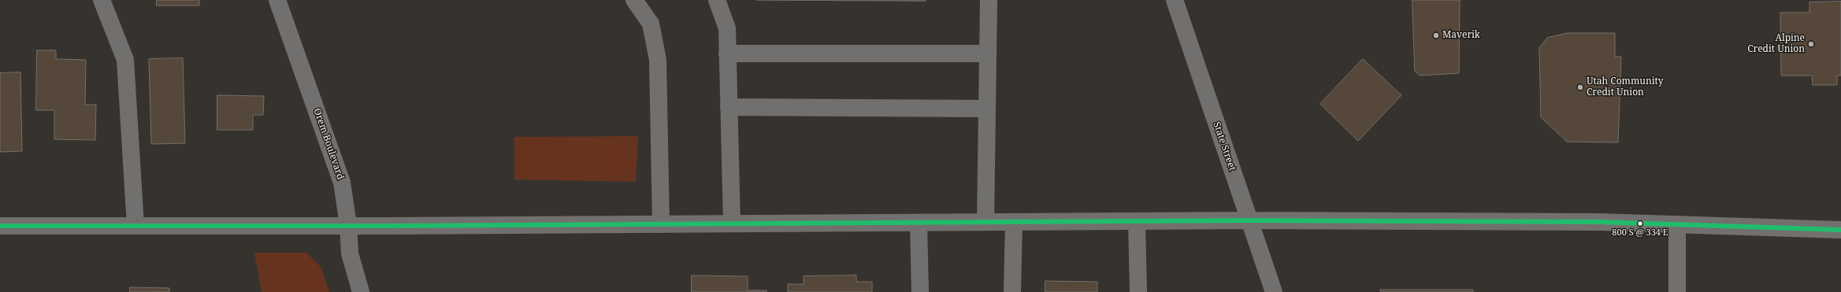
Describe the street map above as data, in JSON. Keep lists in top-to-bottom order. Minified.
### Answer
{"streets":{"main road":["State Street"],"street":["Orem Boulevard"]},"places":["Maverik","Alpine Credit Union","Utah Community Credit Union","800 S @ 334 E"]}
